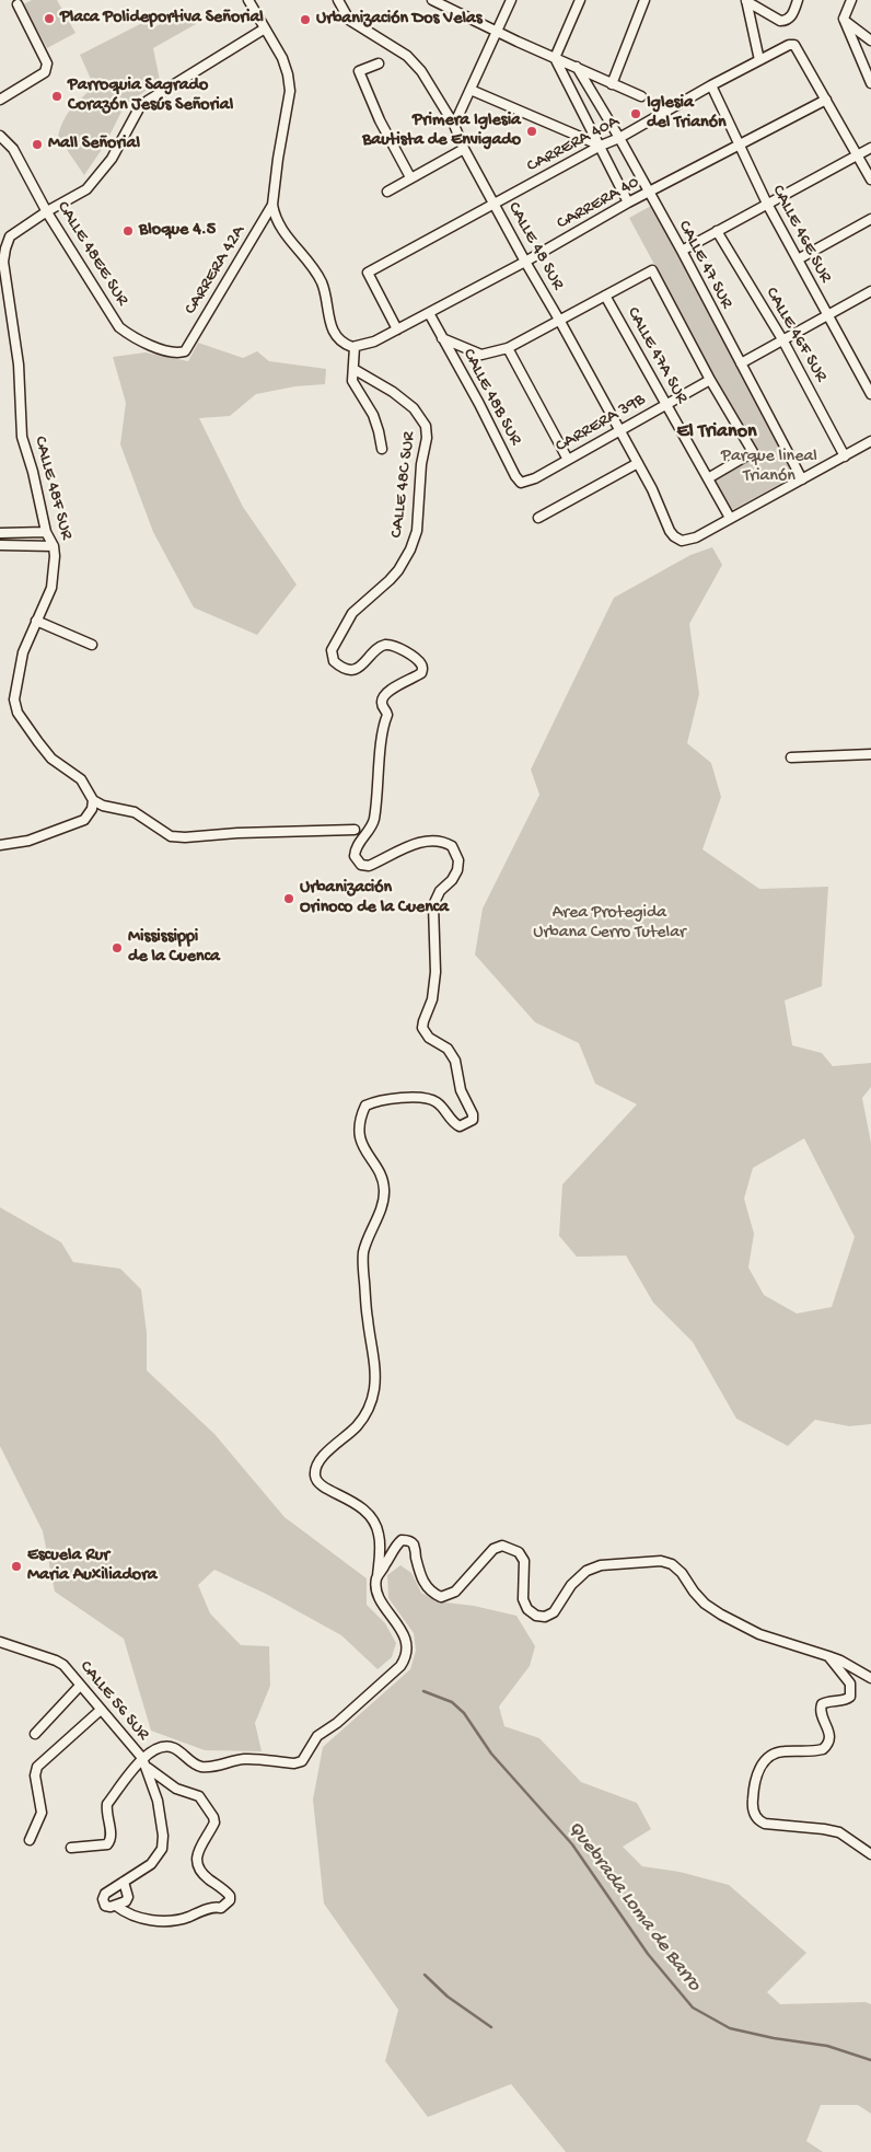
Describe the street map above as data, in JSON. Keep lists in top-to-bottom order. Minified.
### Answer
{"streets":{"street":["CARRERA 40A","CARRERA 40","CALLE 46E SUR","CALLE 48 SUR","CALLE 48EE SUR","CALLE 47 SUR","CARRERA 42A","CALLE 46F SUR","CALLE 47A SUR","CALLE 48B SUR","CARRERA 39B","CALLE 48C SUR","CALLE 48F SUR","CALLE 56 SUR"]},"crossings":[["CARRERA 40A","CARRERA 40"],["CARRERA 40A","CALLE 46E SUR"],["CARRERA 40A","CALLE 48 SUR"],["CARRERA 40A","CALLE 47 SUR"],["CARRERA 40","CALLE 46E SUR"],["CARRERA 40","CALLE 48 SUR"],["CARRERA 40","CALLE 47 SUR"],["CARRERA 40","CALLE 48B SUR"],["CARRERA 40","CALLE 48C SUR"],["CALLE 48 SUR","CALLE 47A SUR"],["CALLE 48 SUR","CARRERA 39B"],["CALLE 48EE SUR","CARRERA 42A"],["CALLE 48EE SUR","CALLE 48F SUR"],["CALLE 47A SUR","CARRERA 39B"],["CALLE 48B SUR","CARRERA 39B"]],"districts":["El Trianon"],"water":["Quebrada Loma de Barro"],"parks":["Parque lineal Trianón","Area Protegida Urbana Cerro Tutelar"],"places":["Placa Polideportiva Señorial","Urbanización Dos Velas","Parroquia Sagrado Corazón Jesús Señorial","Iglesia del Trianón","Primera Iglesia Bautista de Envigado","Mall Señorial","Bloque 4.5","Urbanización Orinoco de la Cuenca","Mississippi de la Cuenca","Escuela Rur Maria Auxiliadora"]}
